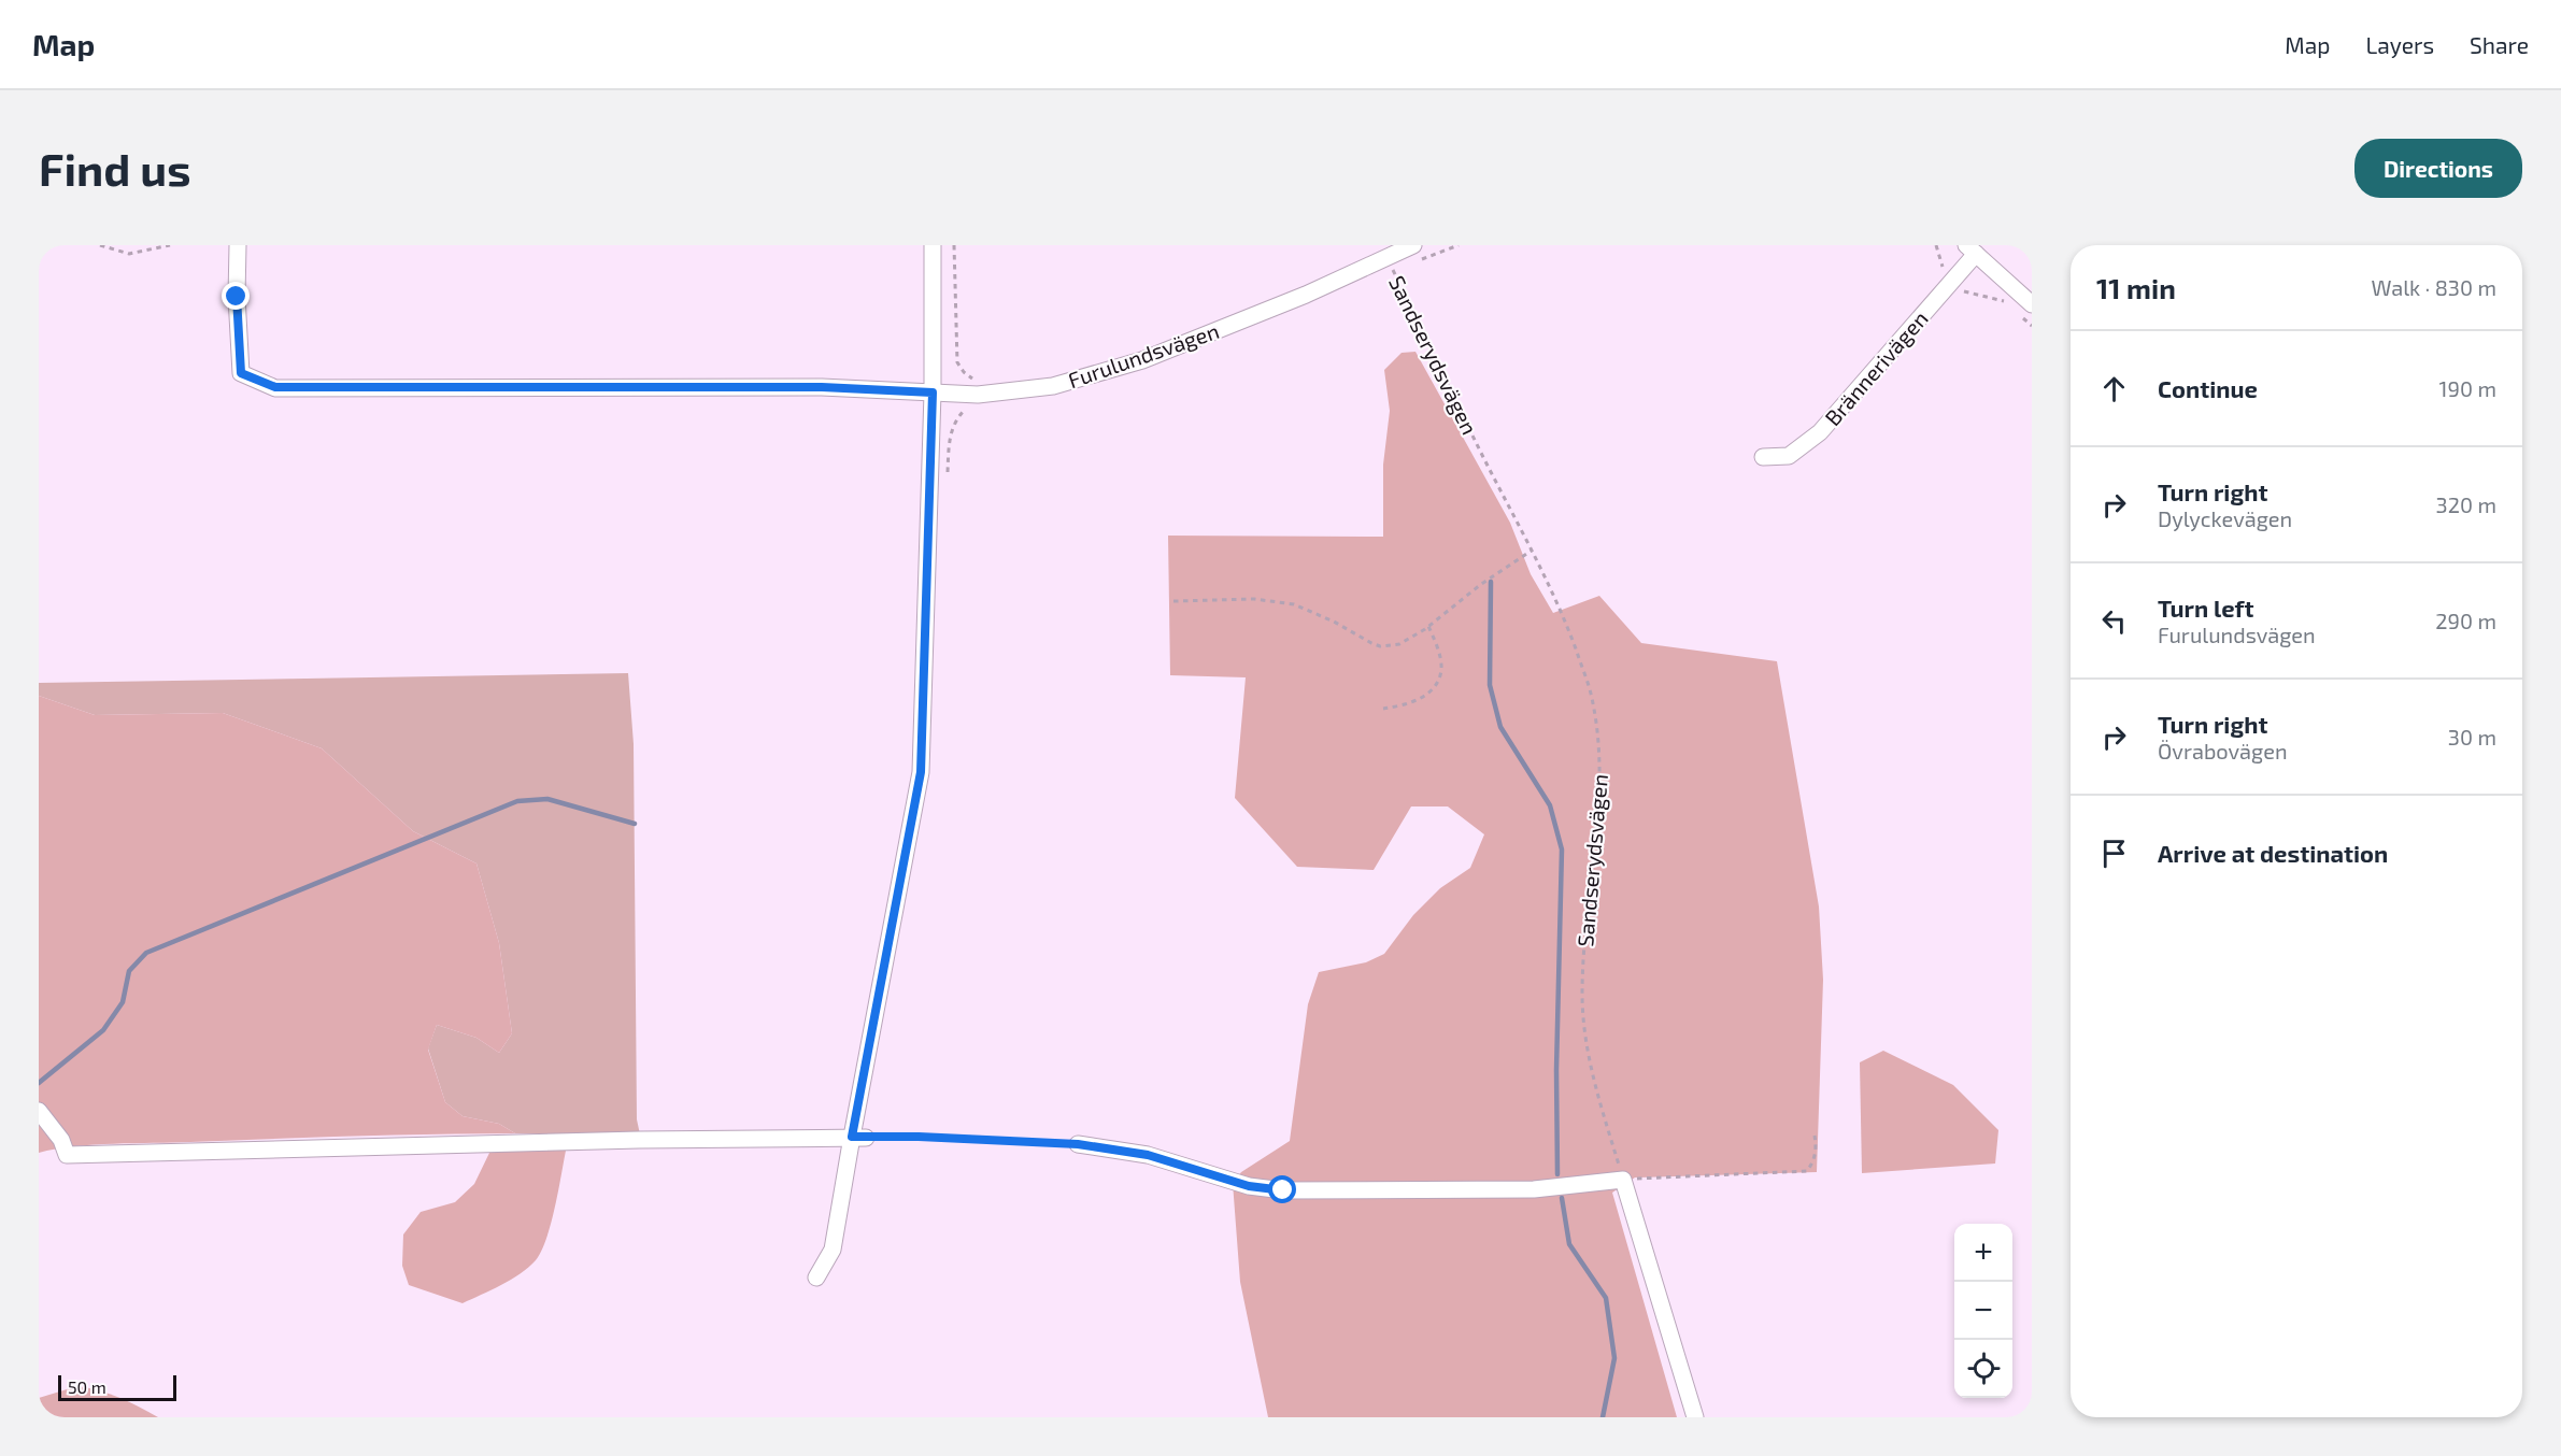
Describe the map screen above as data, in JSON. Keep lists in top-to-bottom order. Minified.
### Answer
{"streets":{"street":["Furulundsvägen","Brännerivägen"],"path":["Sandserydsvägen"]},"crossings":[["Furulundsvägen","Sandserydsvägen"]],"scale_bar":"50 m","page":{"header":"Map","nav":["Map","Layers","Share"],"buttons":"Directions","title":"Find us","heading":["11 min","Walk · 830 m"],"list":[["Continue","190 m"],["Turn right","Dylyckevägen","320 m"],["Turn left","Furulundsvägen","290 m"],["Turn right","Övrabovägen","30 m"],"Arrive at destination"],"map_buttons":["+","−"],"scale":"50 m"}}
